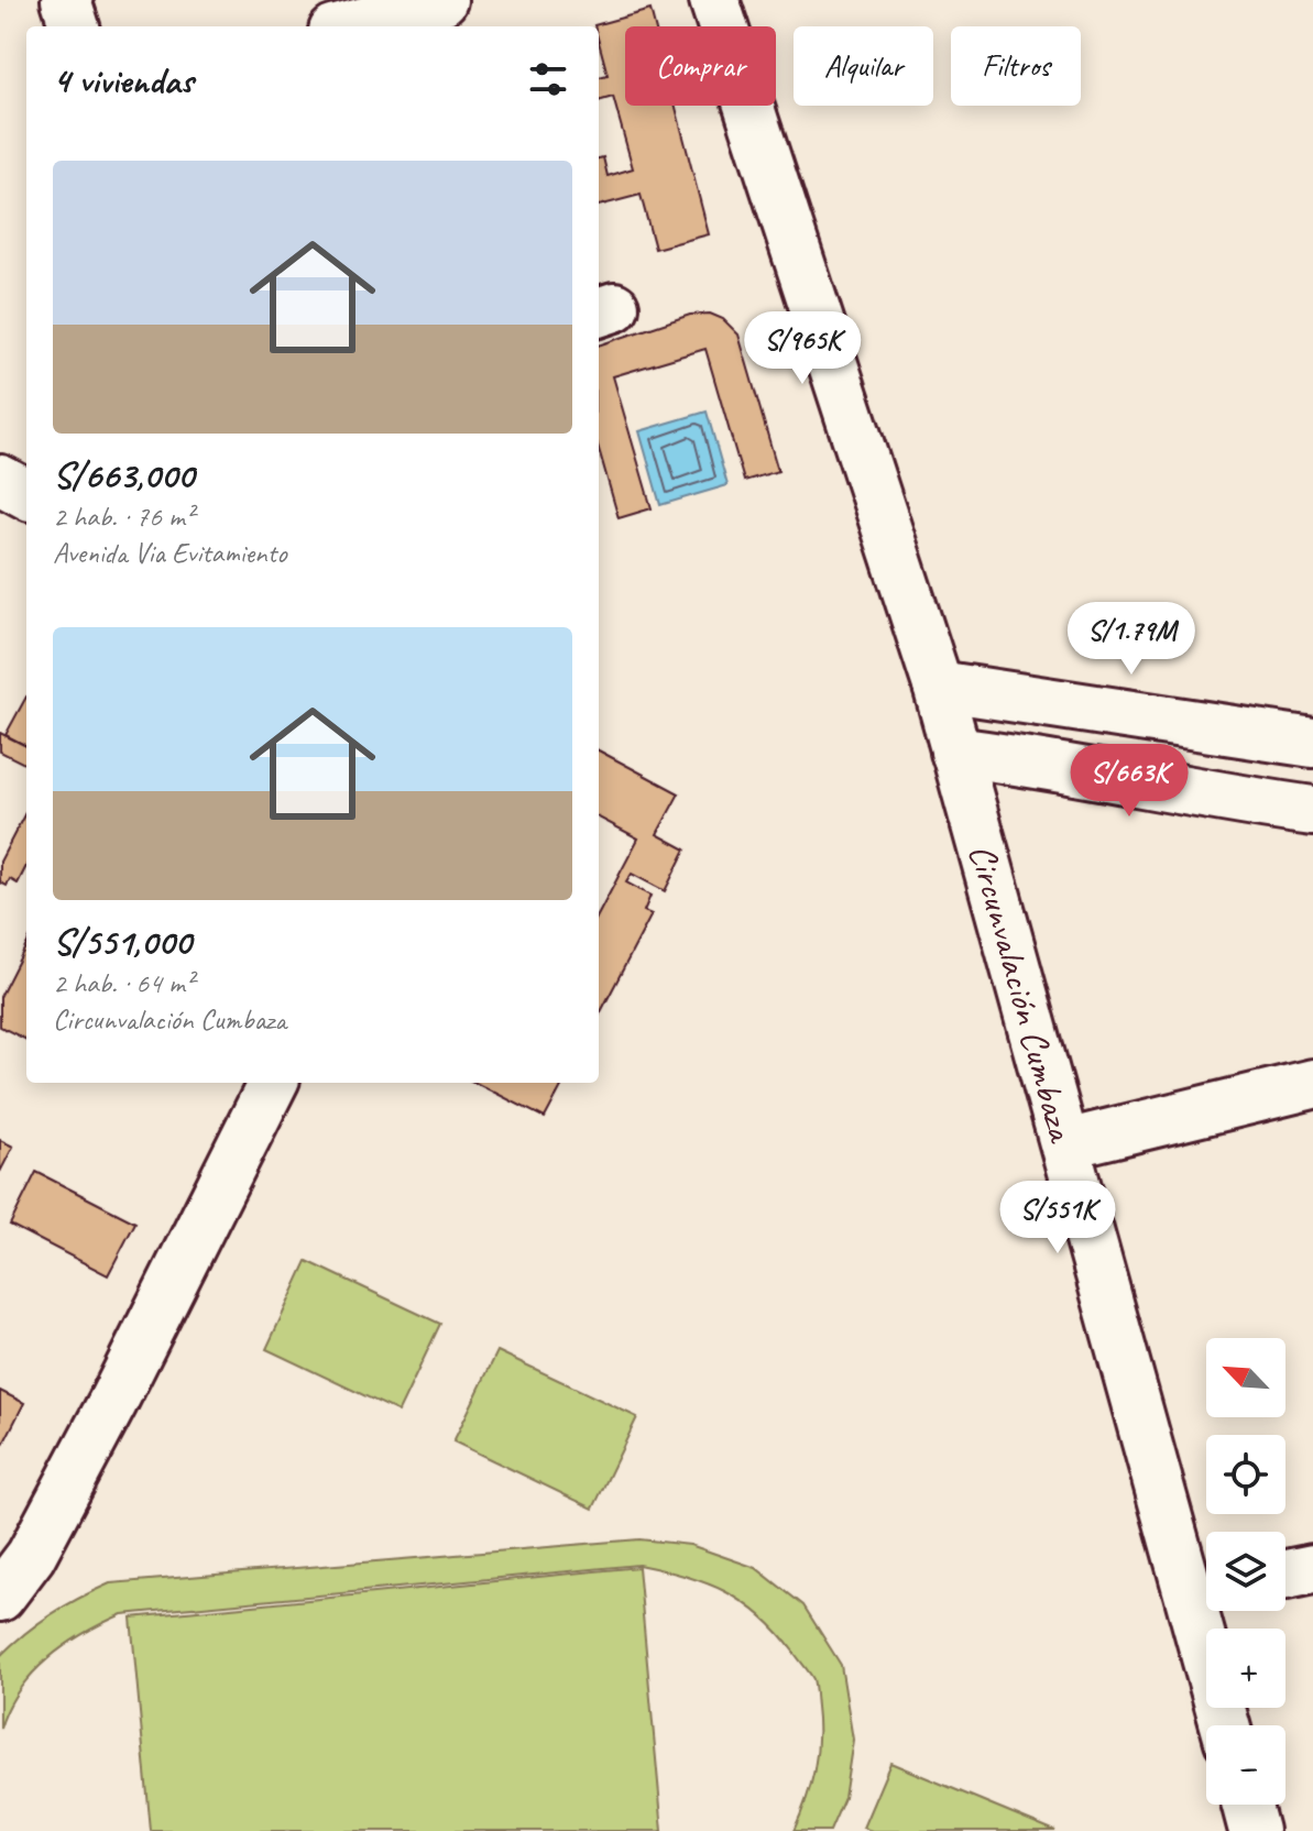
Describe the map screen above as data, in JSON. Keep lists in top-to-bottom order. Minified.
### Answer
{"streets":{"street":["Circunvalación Cumbaza"]},"north":"top left","page":{"chip":["Comprar","Alquilar","Filtros"],"heading":"4 viviendas","list":[{"name":"S/663,000","note":"2 hab. · 76 m² · Avenida Via Evitamiento"},{"name":"S/551,000","note":"2 hab. · 64 m² · Circunvalación Cumbaza"}],"price":["S/965K","S/1.79M","S/663K","S/551K"],"map_buttons":["+","−"]}}
